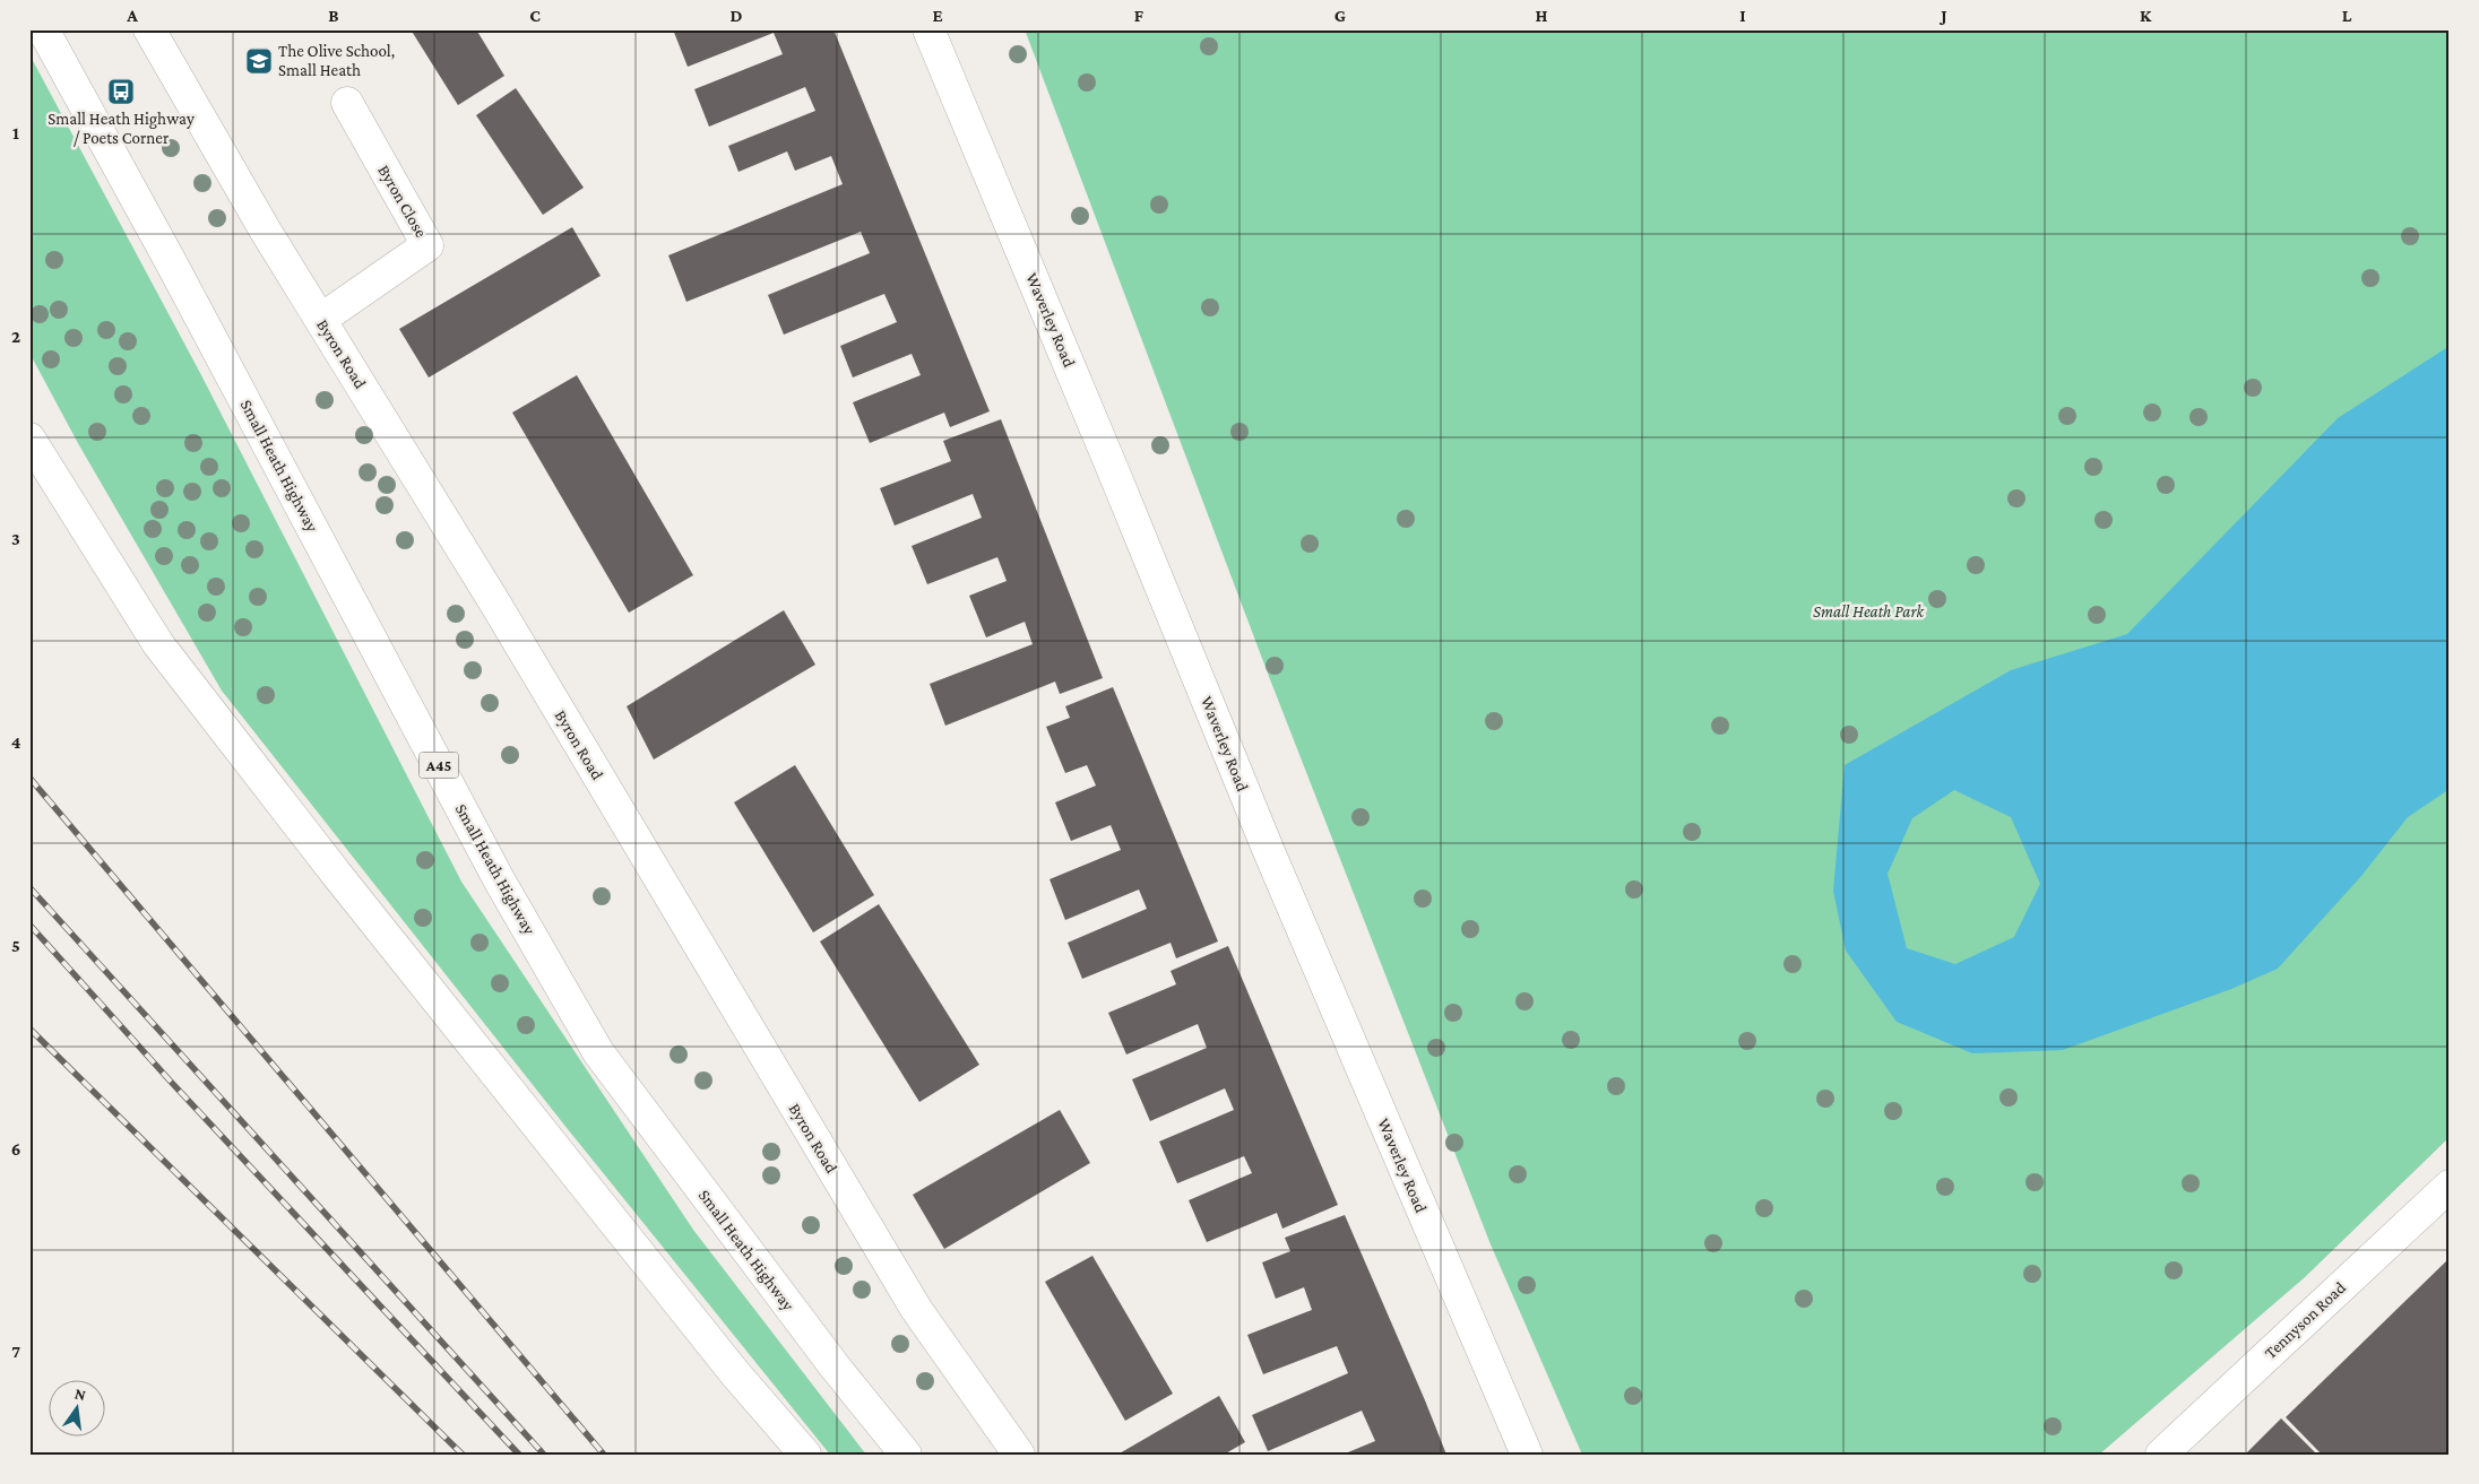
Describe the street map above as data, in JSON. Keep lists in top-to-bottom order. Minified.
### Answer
{"streets":{"main road":["Byron Close","Waverley Road","Byron Road","Small Heath Highway","A45","Tennyson Road"]},"crossings":[["Byron Close","Byron Road"]],"parks":["Small Heath Park"],"places":{"school or university":["The Olive School, Small Heath"],"bus stop":["Small Heath Highway / Poets Corner"]},"north":"top","grid":{"columns":["A","B","C","D","E","F","G","H","I","J","K","L"],"rows":["1","2","3","4","5","6","7"]}}
